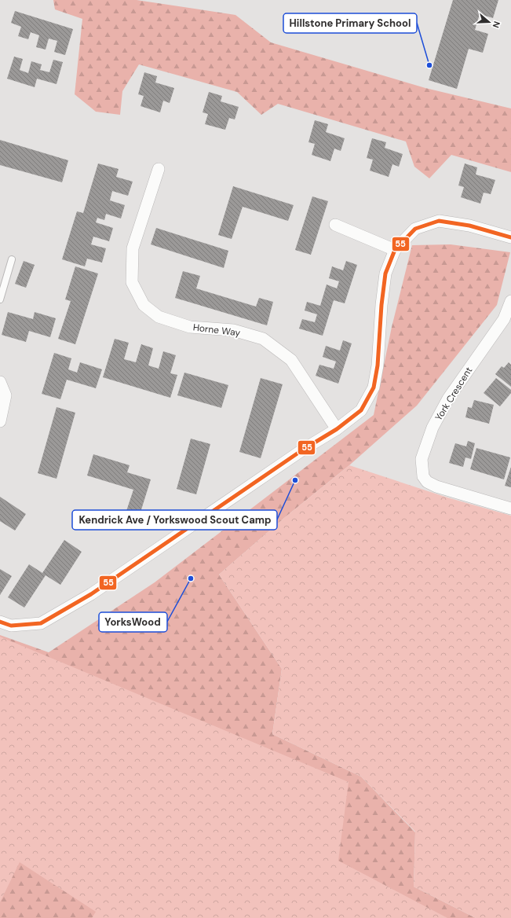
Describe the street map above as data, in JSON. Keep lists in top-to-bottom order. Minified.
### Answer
{"streets":{"street":["Horne Way","York Crescent"]},"places":["Hillstone Primary School","Kendrick Ave / Yorkswood Scout Camp","YorksWood"],"lines":["transit line 55"],"north":"right"}
